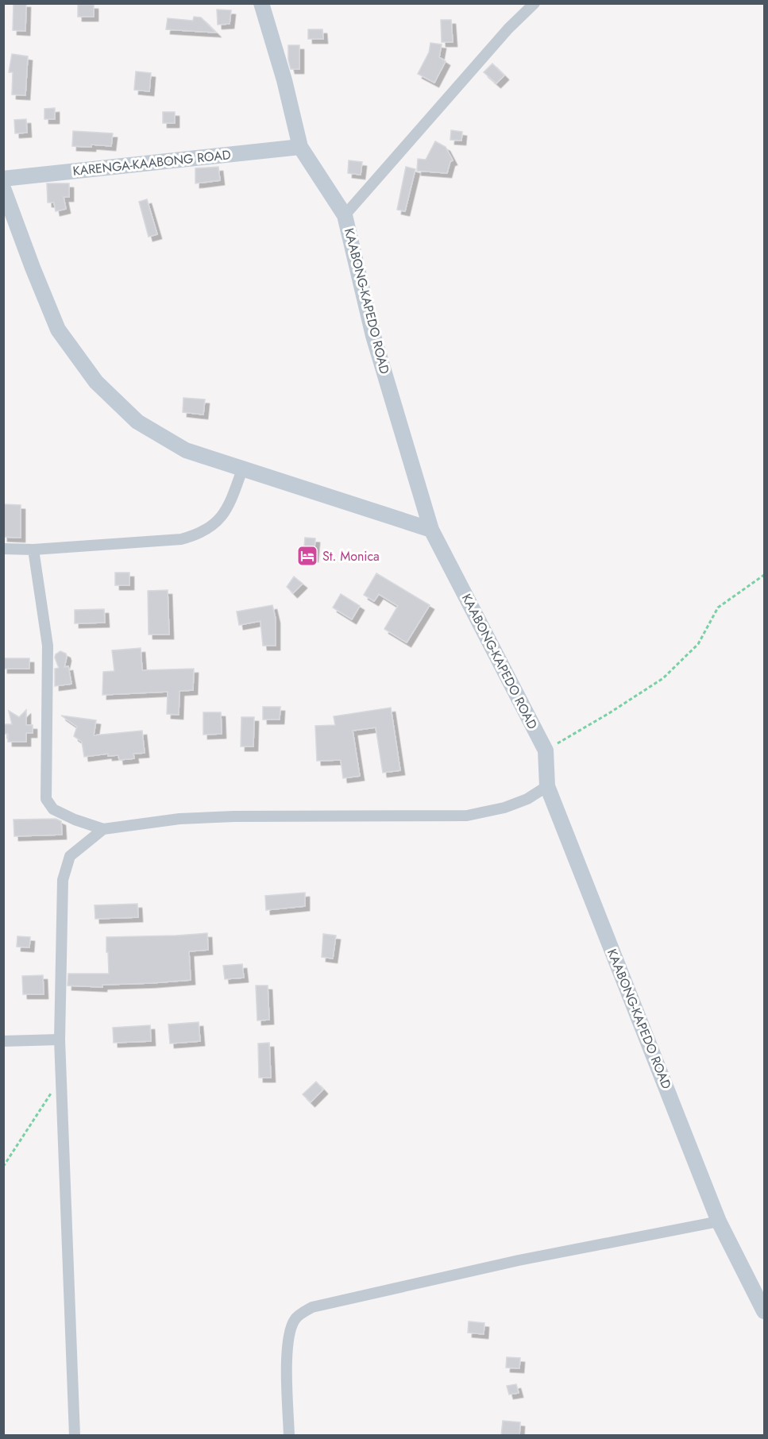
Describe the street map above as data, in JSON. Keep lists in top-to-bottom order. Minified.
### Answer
{"streets":{"main road":["KARENGA-KAABONG ROAD","KAABONG-KAPEDO ROAD"]},"crossings":[["KARENGA-KAABONG ROAD","KAABONG-KAPEDO ROAD"]],"places":{"hotel":["St. Monica"]}}
